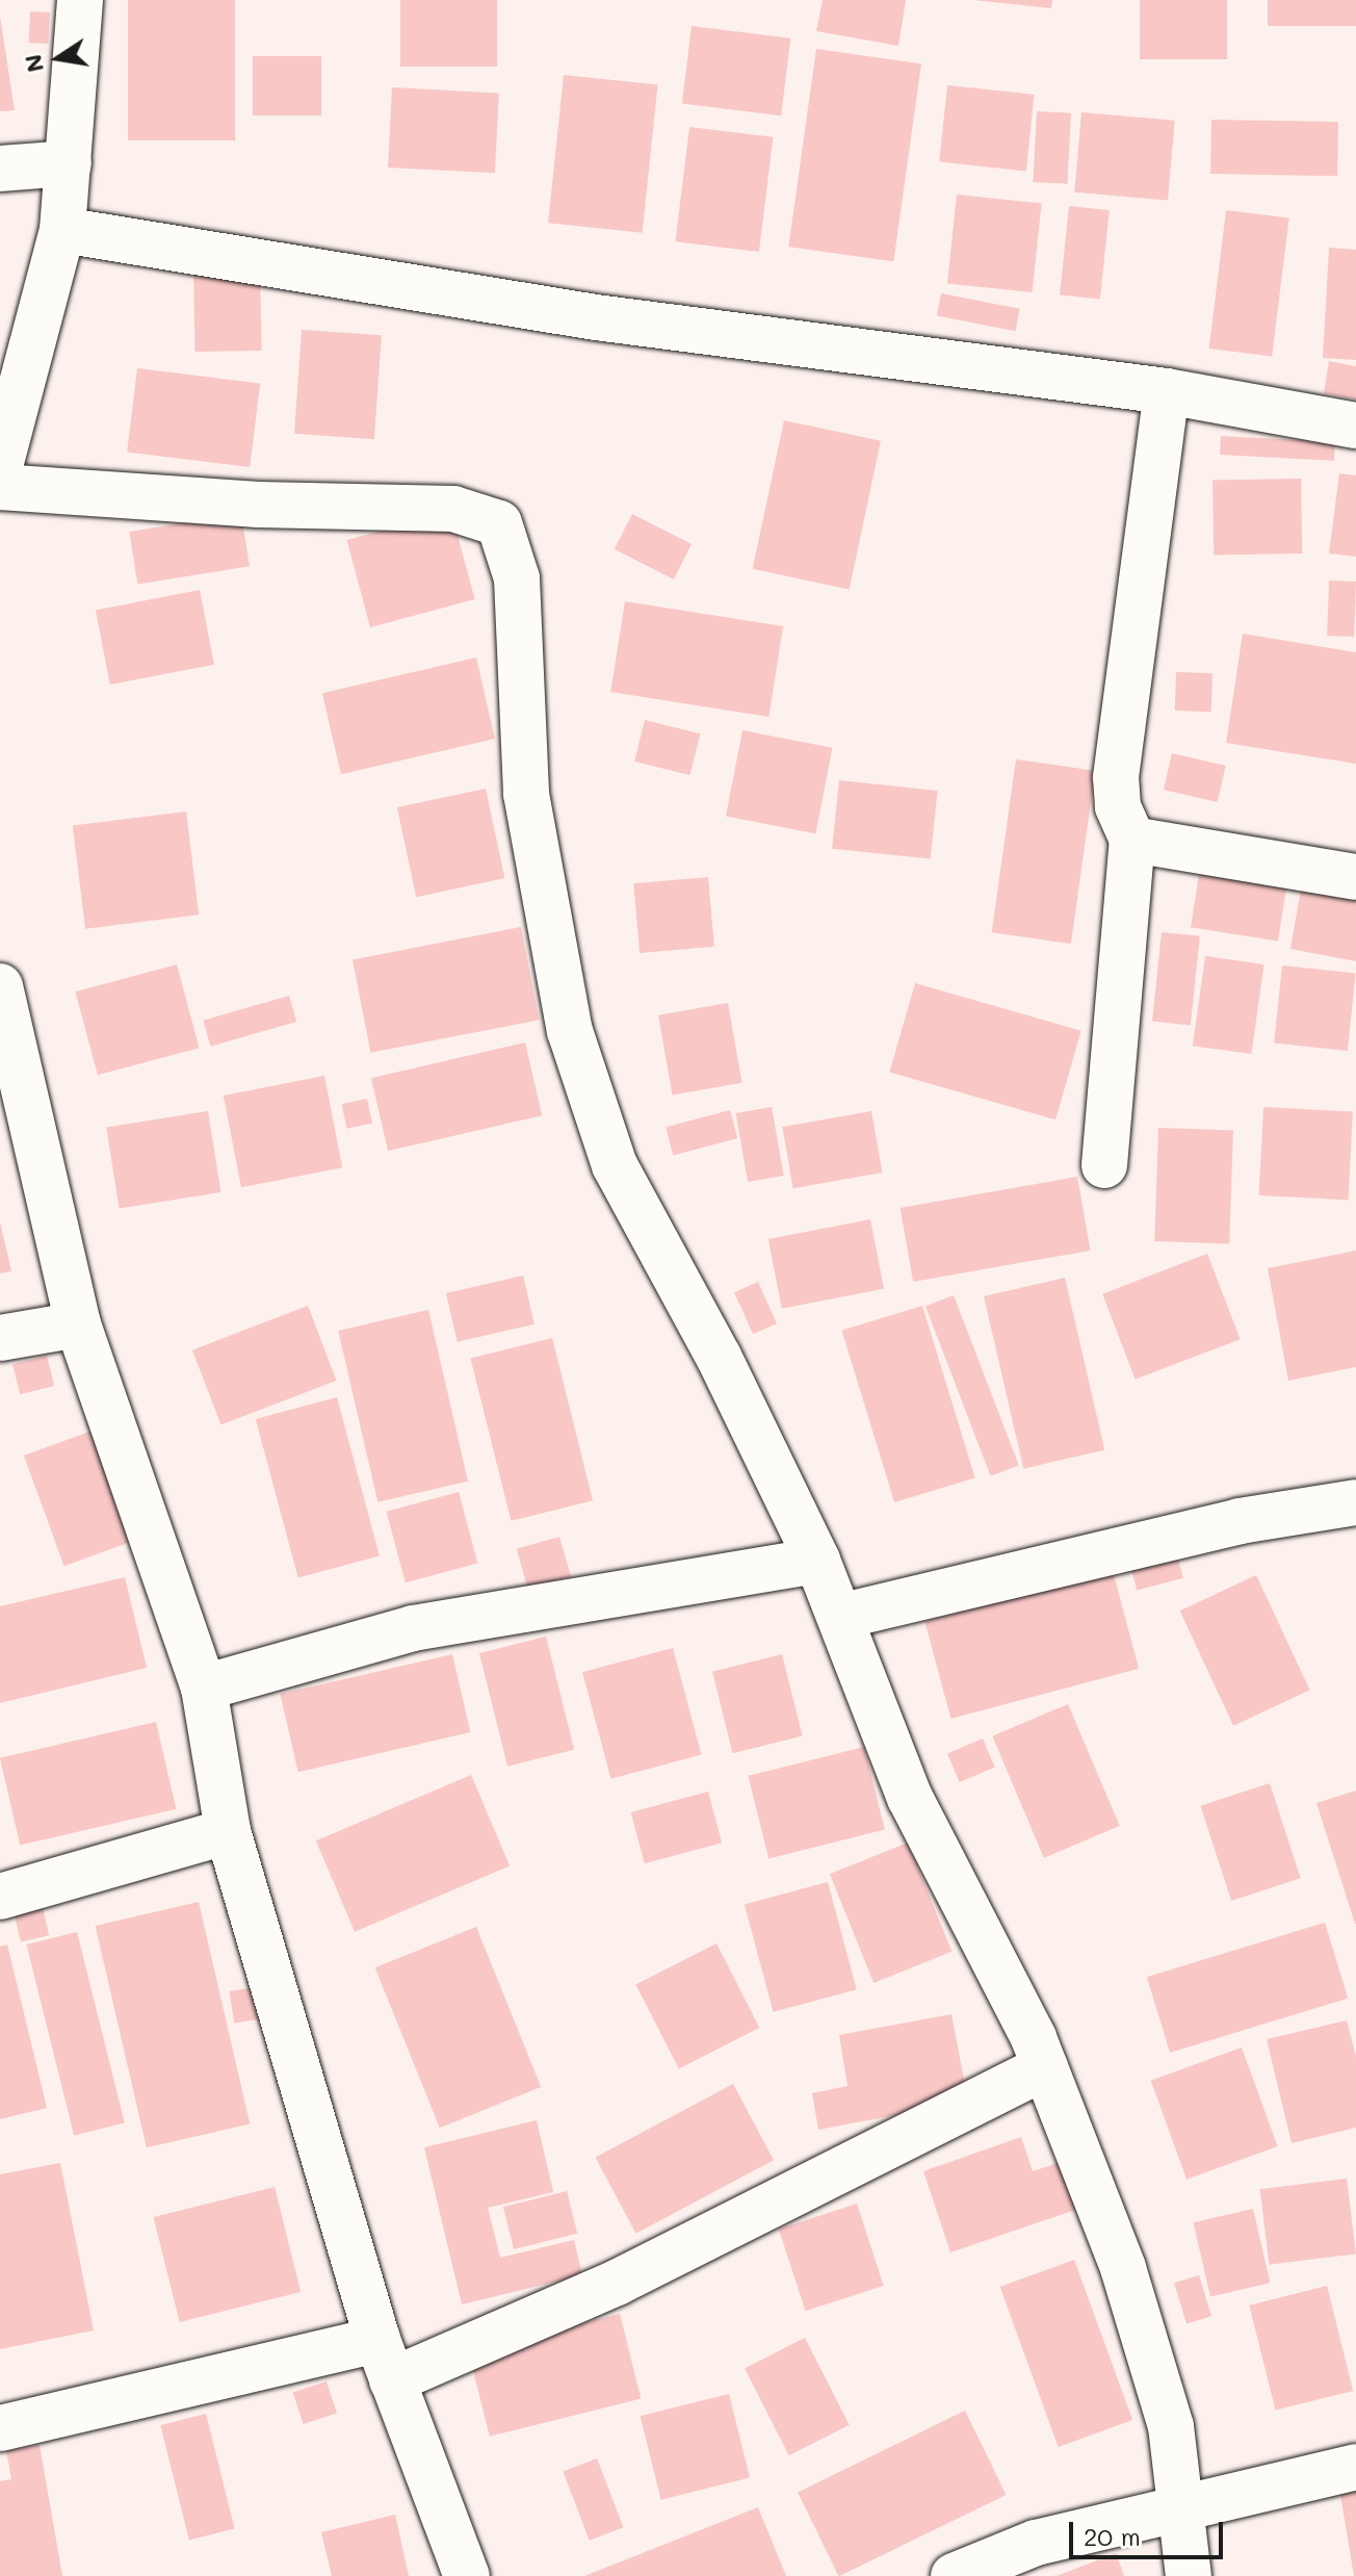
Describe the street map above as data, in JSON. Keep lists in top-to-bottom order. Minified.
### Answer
{"scale_bar":"20 m","north":"left"}
